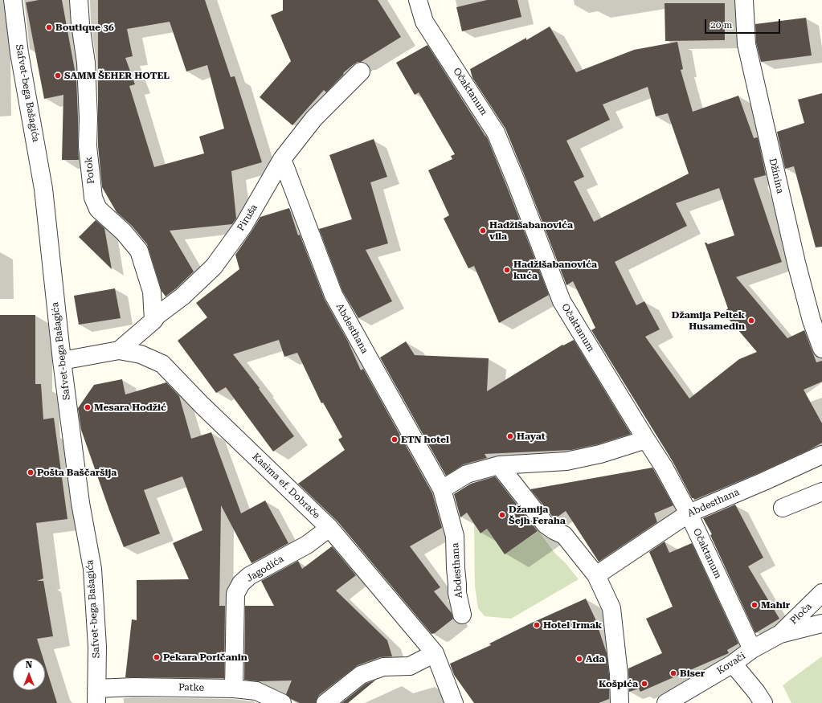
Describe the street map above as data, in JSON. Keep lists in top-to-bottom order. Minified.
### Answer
{"streets":{"street":["Očaktanum","Safvet-bega Bašagića","Potok","Džinina","Piruša","Abdesthana","Kasima ef. Dobrače","Jagodića","Ploča","Kovači","Patke"]},"crossings":[["Očaktanum","Abdesthana"],["Očaktanum","Kovači"],["Safvet-bega Bašagića","Kasima ef. Dobrače"],["Safvet-bega Bašagića","Patke"],["Potok","Piruša"],["Piruša","Abdesthana"],["Piruša","Kasima ef. Dobrače"],["Kasima ef. Dobrače","Jagodića"],["Jagodića","Patke"],["Ploča","Kovači"]],"places":["Boutique 36","SAMM ŠEHER HOTEL","Hadžišabanovića vila","Hadžišabanovića kuća","Džamija Peltek Husamedin","Mesara Hodžić","Hayat","ETN hotel","Pošta Baščaršija","Džamija Šejh Feraha","Mahir","Hotel Irmak","Pekara Poričanin","Ada","Biser","Košpića"],"scale_bar":"20 m","north":"top"}
